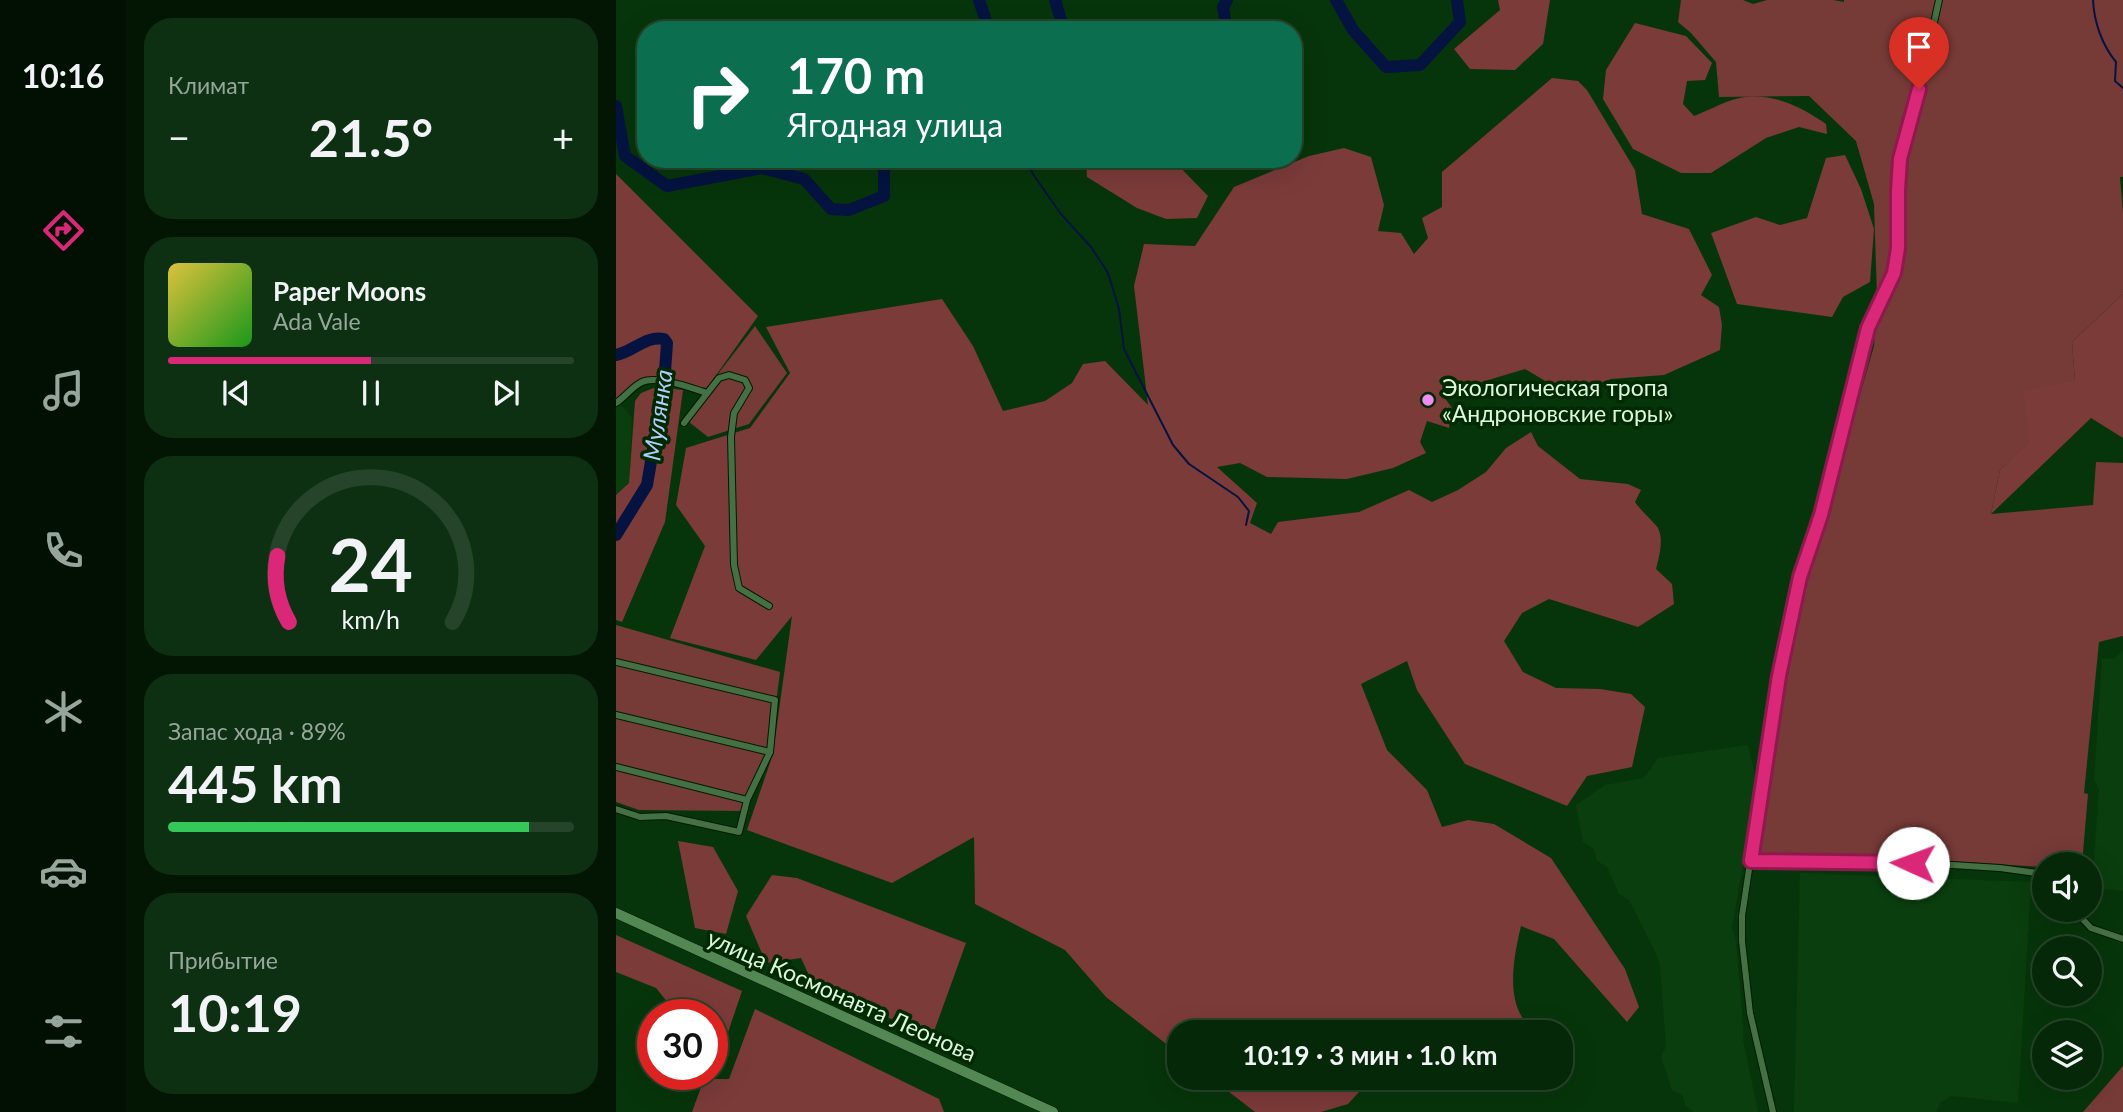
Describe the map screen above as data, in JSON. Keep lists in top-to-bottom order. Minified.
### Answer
{"streets":{"main road":["улица Космонавта Леонова"]},"water":["Мулянка"],"places":["Экологическая тропа «Андроновские горы»"],"page":{"tabs":"10:16","tile":["Климат",["Запас хода · 89%","445 km"],["Прибытие","10:19"]],"turn":["170 m","Ягодная улица"],"heat":["−","21.5°","+"],"song":["Paper Moons","Ada Vale"],"limit":"30","trip":"10:19 · 3 мин · 1.0 km","gauge":["24","km/h"]}}
